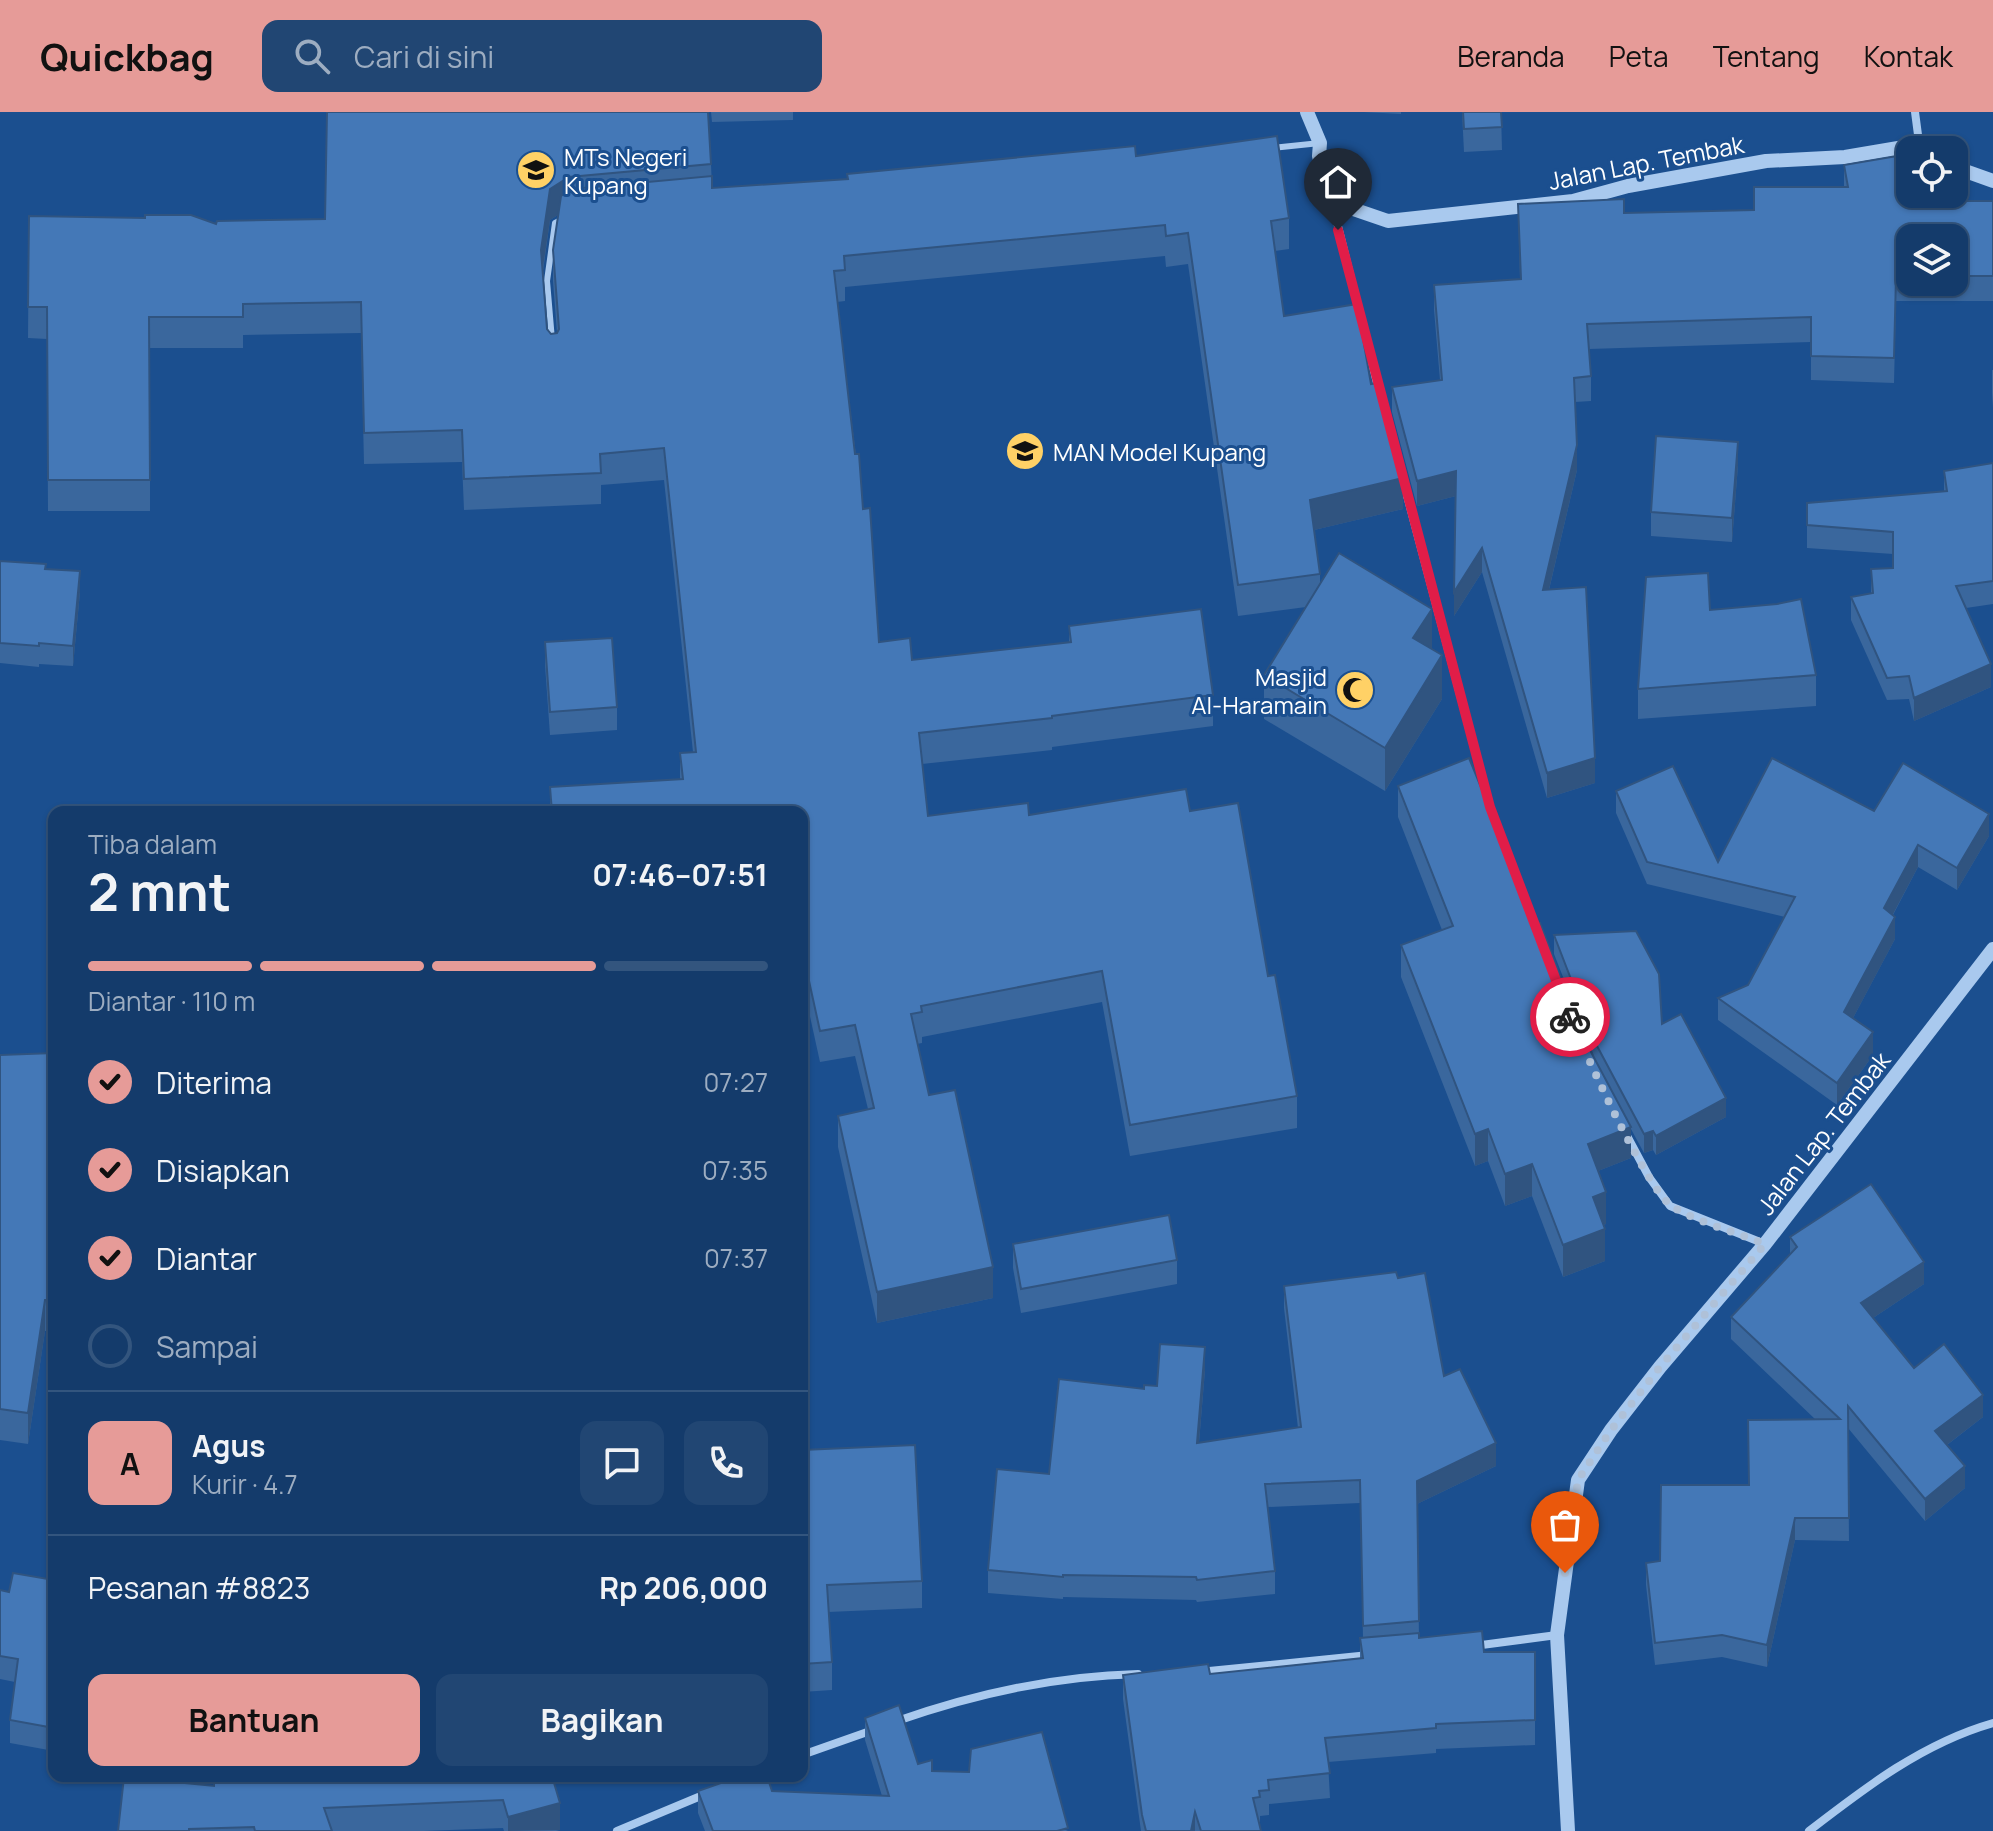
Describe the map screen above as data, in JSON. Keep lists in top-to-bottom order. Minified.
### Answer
{"streets":{"street":["Jalan Lap. Tembak"]},"places":{"school or university":["MTs Negeri Kupang","MAN Model Kupang"],"mosque":["Masjid Al-Haramain"]},"page":{"header":"Quickbag","search":"Cari di sini","nav":["Beranda","Peta","Tentang","Kontak"],"heading":["2 mnt","Tiba dalam","07:46–07:51"],"panel":["Agus","Kurir · 4.7","Pesanan #8823","Rp 206,000"],"bar":"Diantar · 110 m","list":[["Diterima","07:27"],["Disiapkan","07:35"],["Diantar","07:37"],"Sampai"],"round":"A","buttons":["Bantuan","Bagikan"]}}
